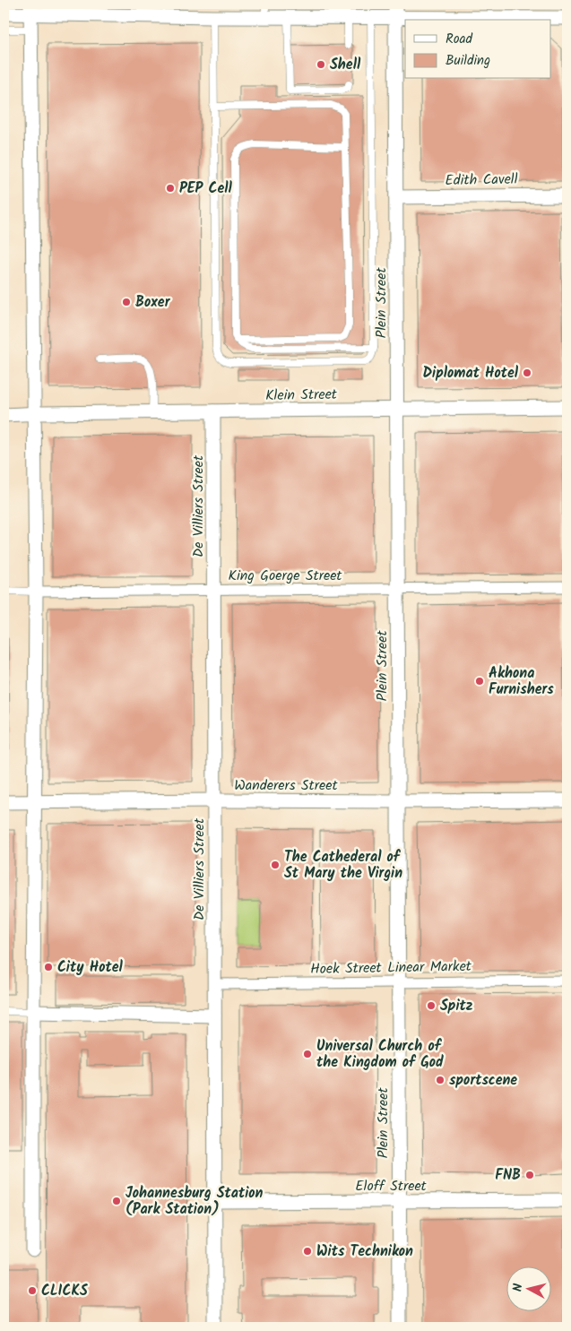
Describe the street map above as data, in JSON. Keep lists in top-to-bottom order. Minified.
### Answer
{"streets":{"street":["Edith Cavell","Plein Street","Klein Street","De Villiers Street","King Goerge Street","Wanderers Street","Hoek Street Linear Market","Eloff Street"]},"crossings":[["Edith Cavell","Plein Street"],["Plein Street","Klein Street"],["Plein Street","King Goerge Street"],["Plein Street","Wanderers Street"],["Plein Street","Hoek Street Linear Market"],["Plein Street","Eloff Street"],["Klein Street","De Villiers Street"],["De Villiers Street","King Goerge Street"],["De Villiers Street","Wanderers Street"],["De Villiers Street","Hoek Street Linear Market"],["De Villiers Street","Eloff Street"]],"places":["Shell","PEP Cell","Boxer","Diplomat Hotel","Akhona Furnishers","The Cathederal of St Mary the Virgin","City Hotel","Spitz","Universal Church of the Kingdom of God","sportscene","FNB","Johannesburg Station (Park Station)","Wits Technikon","CLICKS"],"legend":["Road","Building"],"north":"left"}
